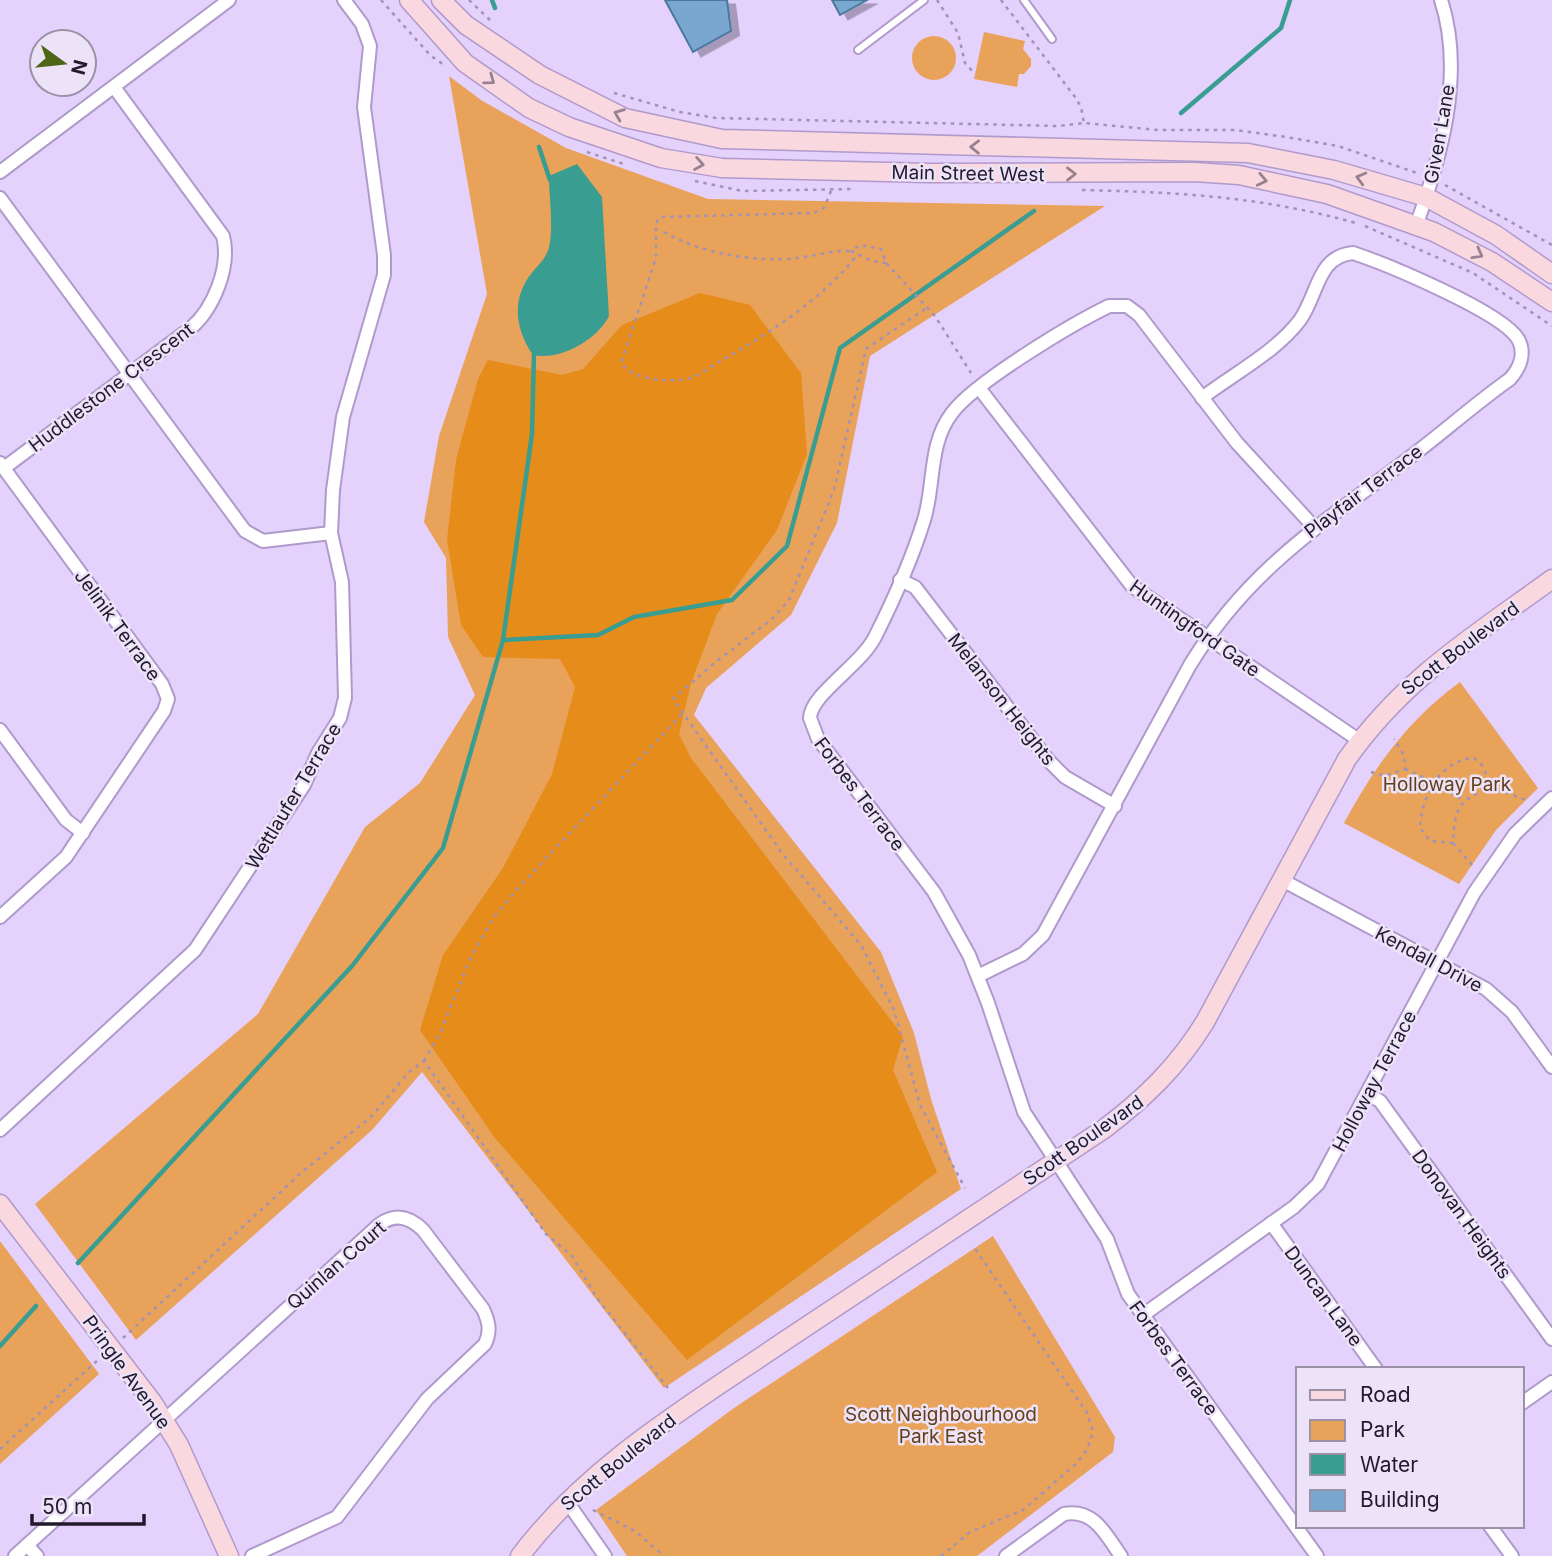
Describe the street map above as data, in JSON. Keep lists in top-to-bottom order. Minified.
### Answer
{"streets":{"main road":["Main Street West","Scott Boulevard","Pringle Avenue"],"street":["Given Lane","Huddlestone Crescent","Playfair Terrace","Jelinik Terrace","Huntingford Gate","Melanson Heights","Forbes Terrace","Wettlaufer Terrace","Kendall Drive","Holloway Terrace","Donovan Heights","Quinlan Court","Duncan Lane"]},"crossings":[["Given Lane","Main Street West"],["Huddlestone Crescent","Jelinik Terrace"],["Playfair Terrace","Huntingford Gate"],["Playfair Terrace","Melanson Heights"],["Playfair Terrace","Forbes Terrace"],["Huntingford Gate","Scott Boulevard"],["Huntingford Gate","Forbes Terrace"],["Scott Boulevard","Forbes Terrace"],["Scott Boulevard","Kendall Drive"],["Melanson Heights","Forbes Terrace"],["Forbes Terrace","Holloway Terrace"],["Kendall Drive","Holloway Terrace"],["Holloway Terrace","Donovan Heights"],["Holloway Terrace","Duncan Lane"],["Quinlan Court","Pringle Avenue"]],"parks":["Holloway Park","Scott Neighbourhood Park East"],"legend":["Road","Park","Water","Building"],"scale_bar":"50 m","north":"right"}
